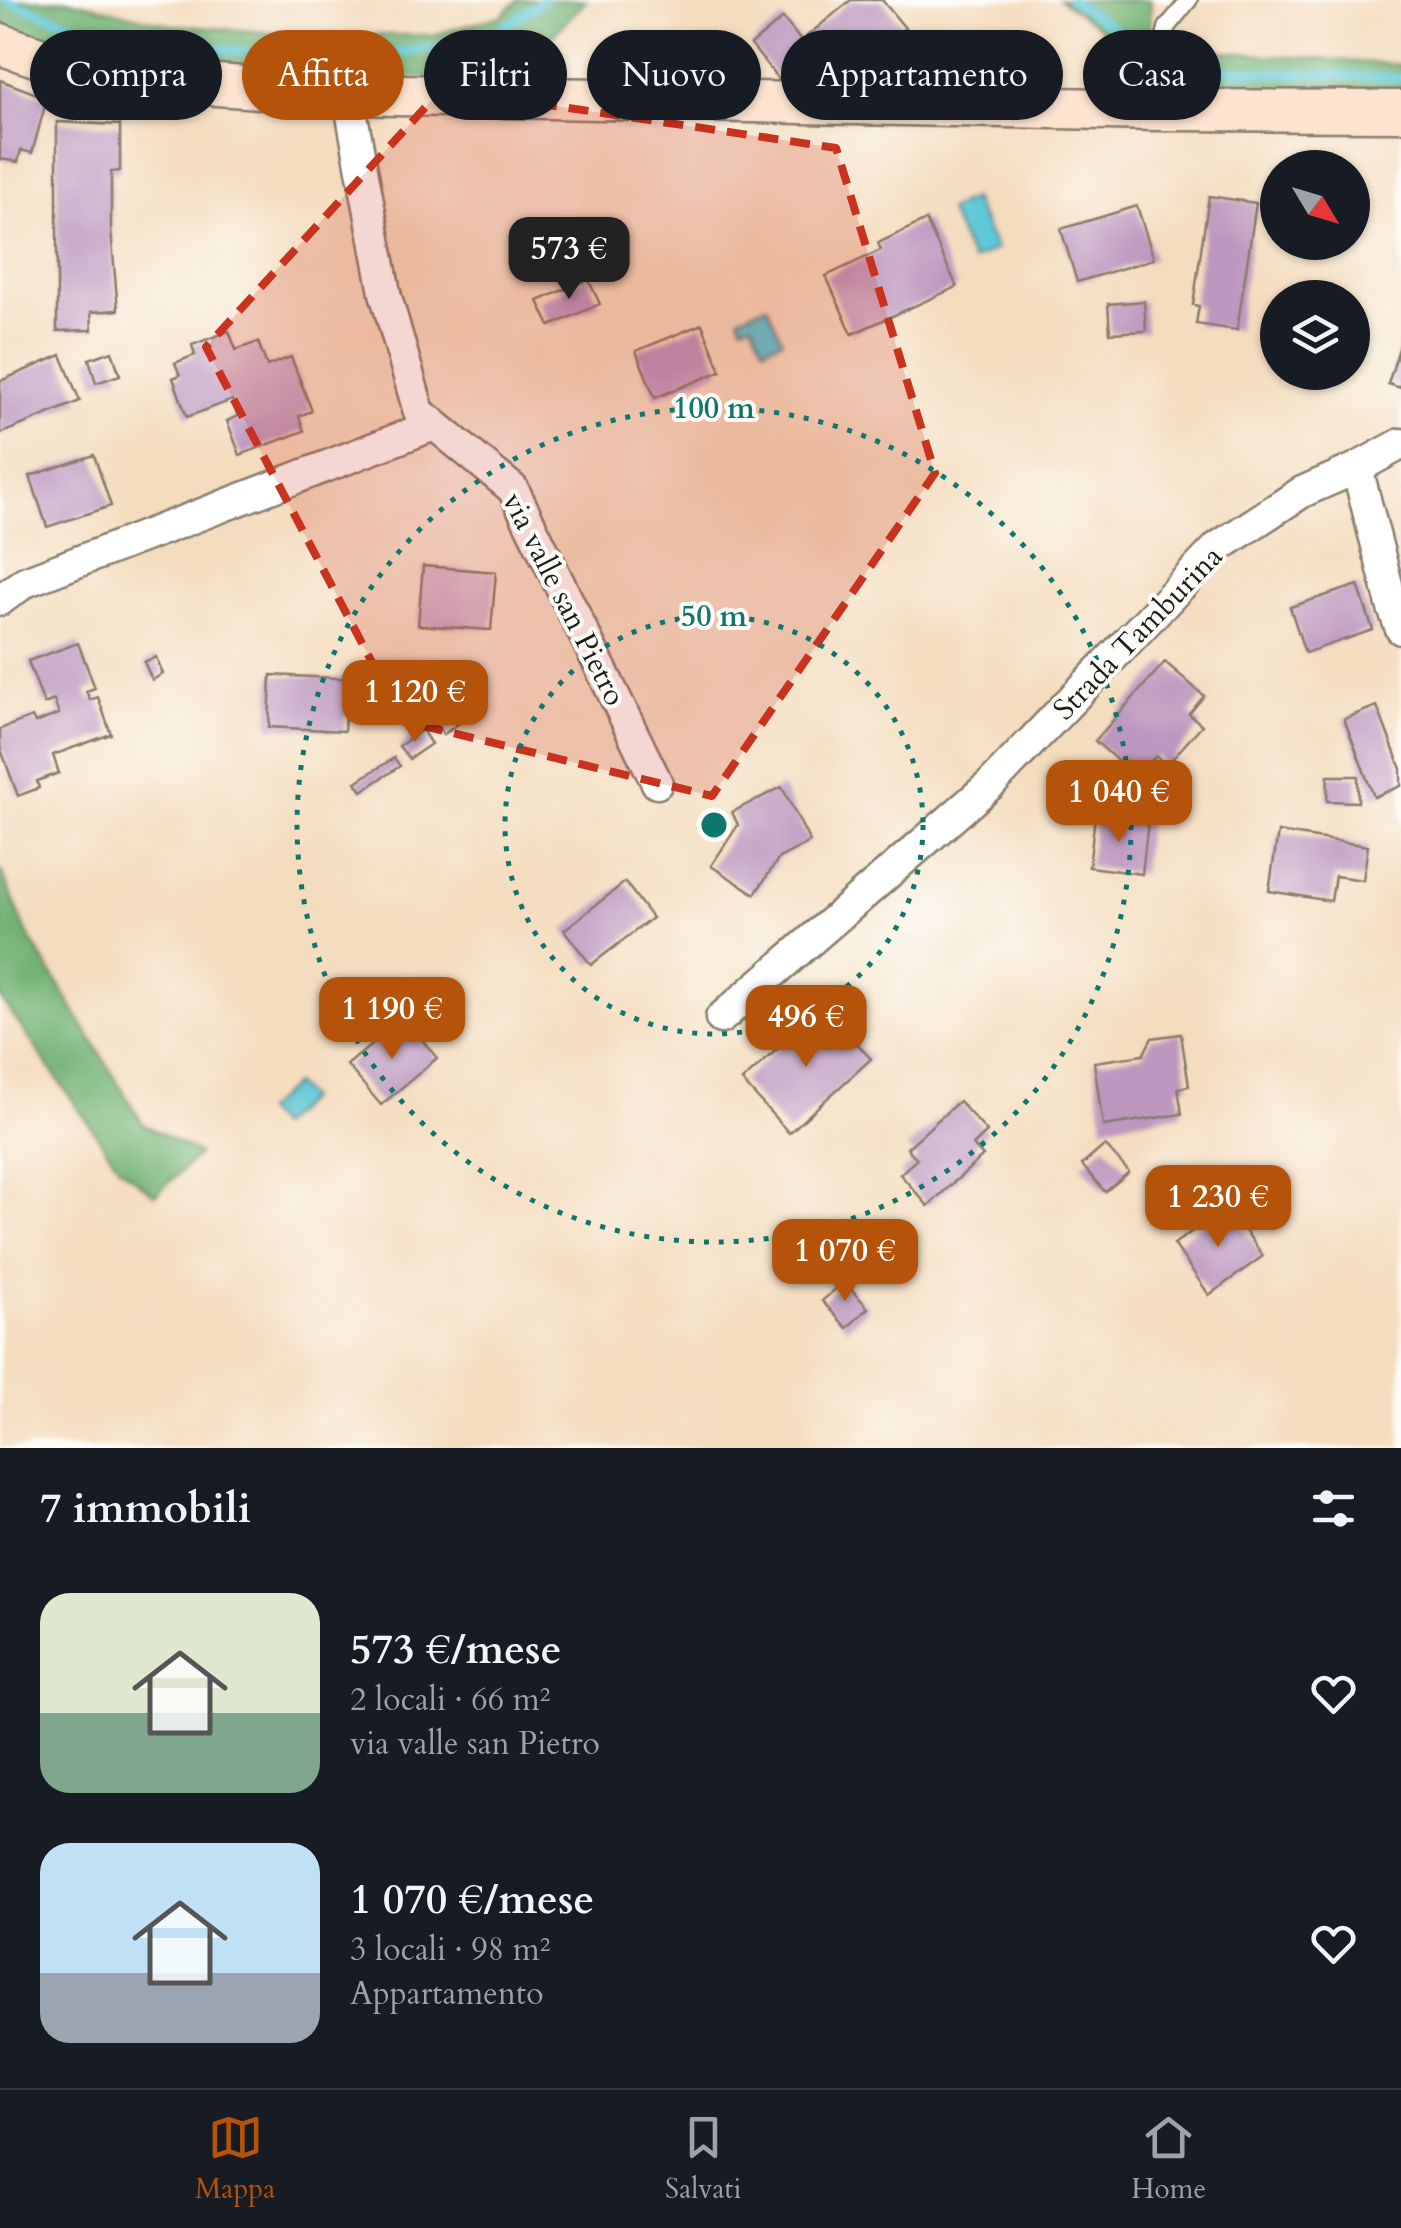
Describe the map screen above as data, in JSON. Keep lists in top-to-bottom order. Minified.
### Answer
{"streets":{"street":["via valle san Pietro","Strada Tamburina"]},"north":"bottom right","page":{"chip":["Compra","Affitta","Filtri","Nuovo","Appartamento","Casa"],"price":["573 €","1 120 €","1 040 €","1 190 €","496 €","1 230 €","1 070 €"],"heading":"7 immobili","list":[{"name":"573 €/mese","note":"2 locali · 66 m² · via valle san Pietro"},{"name":"1 070 €/mese","note":"3 locali · 98 m² · Appartamento"}],"tabs":["Mappa","Salvati","Home"]},"rings":["100 m","50 m"]}
